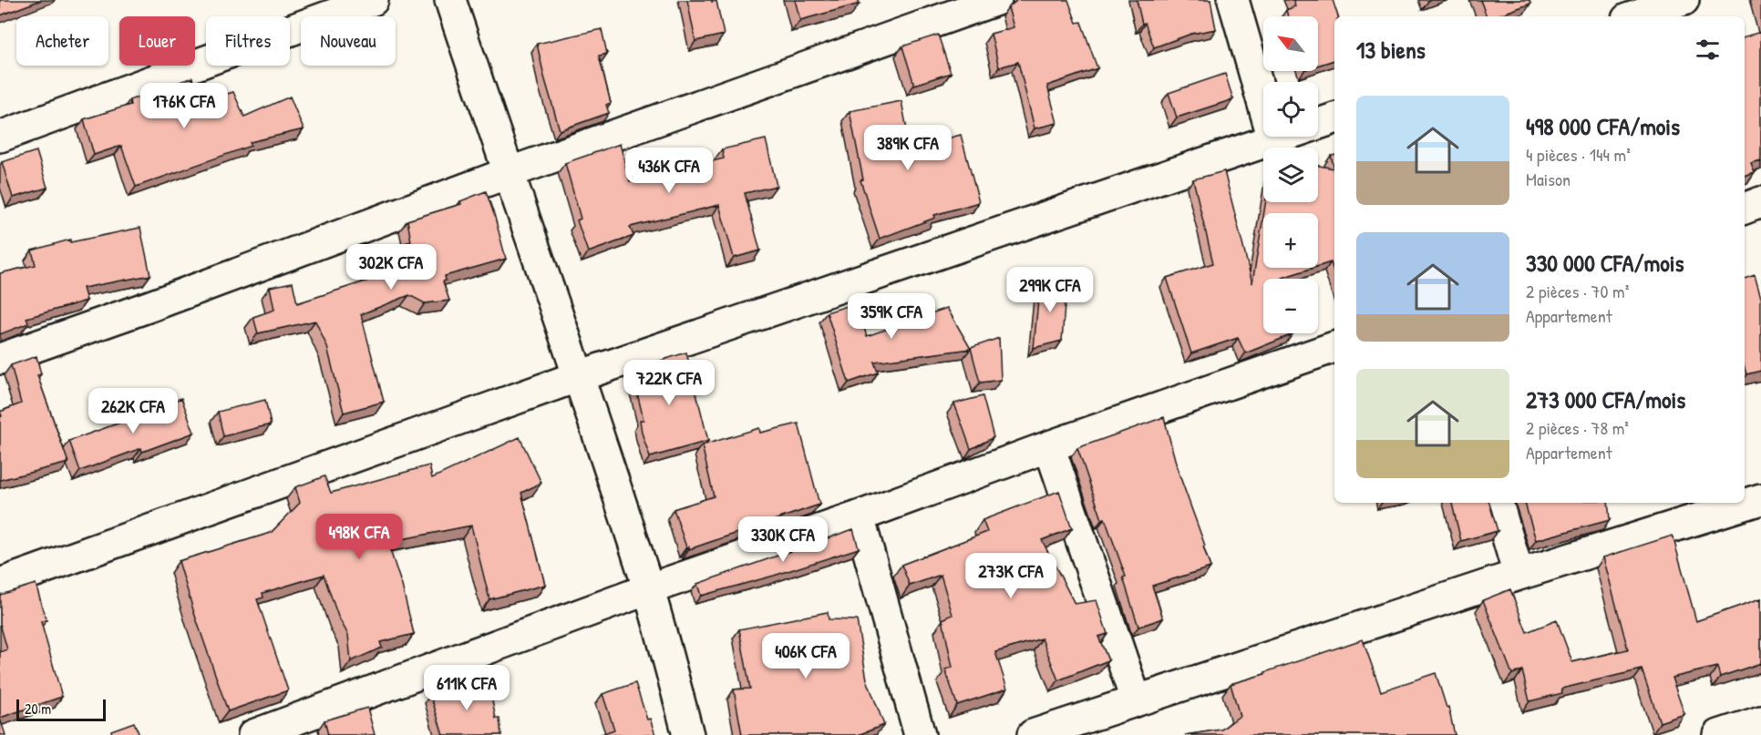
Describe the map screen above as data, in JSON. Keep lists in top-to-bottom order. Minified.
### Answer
{"scale_bar":"20 m","north":"top left","page":{"map_buttons":["+","−"],"chip":["Acheter","Louer","Filtres","Nouveau"],"heading":"13 biens","list":[{"name":"498 000 CFA/mois","note":"4 pièces · 144 m² · Maison"},{"name":"330 000 CFA/mois","note":"2 pièces · 70 m² · Appartement"},{"name":"273 000 CFA/mois","note":"2 pièces · 78 m² · Appartement"}],"price":["176K CFA","389K CFA","436K CFA","302K CFA","299K CFA","359K CFA","722K CFA","262K CFA","498K CFA","330K CFA","273K CFA","406K CFA","611K CFA"],"scale":"20 m"}}
